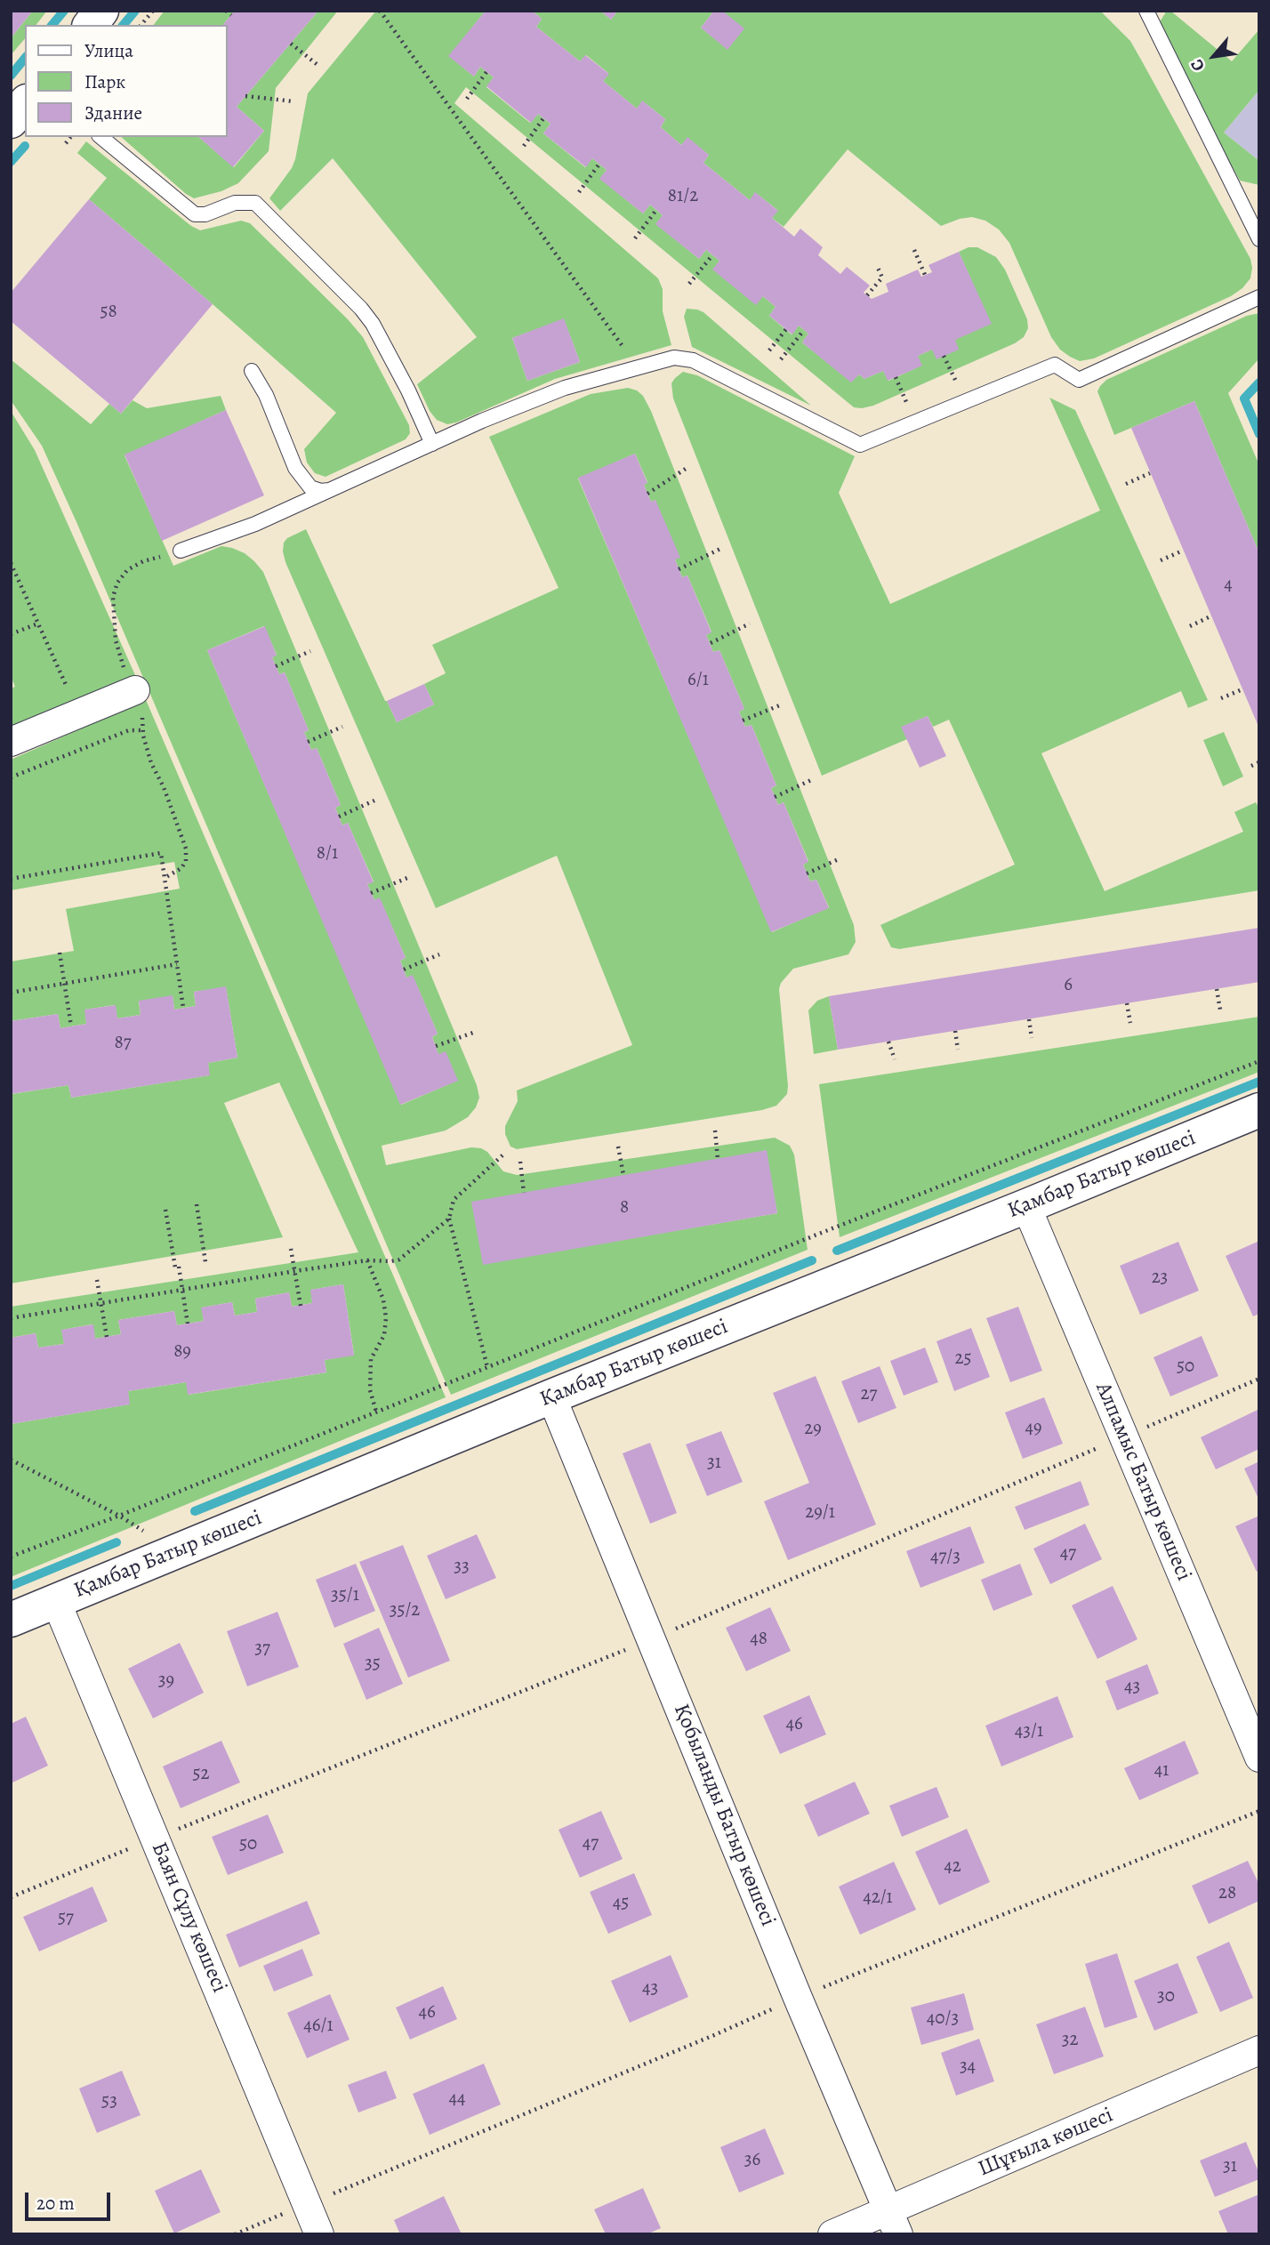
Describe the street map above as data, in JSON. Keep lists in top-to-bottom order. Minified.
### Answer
{"streets":{"main road":["Қамбар Батыр көшесі"],"street":["Алпамыс Батыр көшесі","Қобыланды Батыр көшесі","Баян Сұлу көшесі","Шұғыла көшесі"]},"crossings":[["Қамбар Батыр көшесі","Алпамыс Батыр көшесі"],["Қамбар Батыр көшесі","Қобыланды Батыр көшесі"],["Қамбар Батыр көшесі","Баян Сұлу көшесі"],["Қобыланды Батыр көшесі","Шұғыла көшесі"]],"house_numbers":["81/2","58","4","6/1","8/1","6","87","8","23","89","25","50","27","49","29","31","29/1","47","47/3","33","35/1","35/2","48","37","35","39","43","46","43/1","41","52","47","50","42","28","42/1","45","57","43","30","46","40/3","46/1","32","34","44","53","36","31"],"legend":["Улица","Парк","Здание"],"scale_bar":"20 m","north":"bottom left"}
